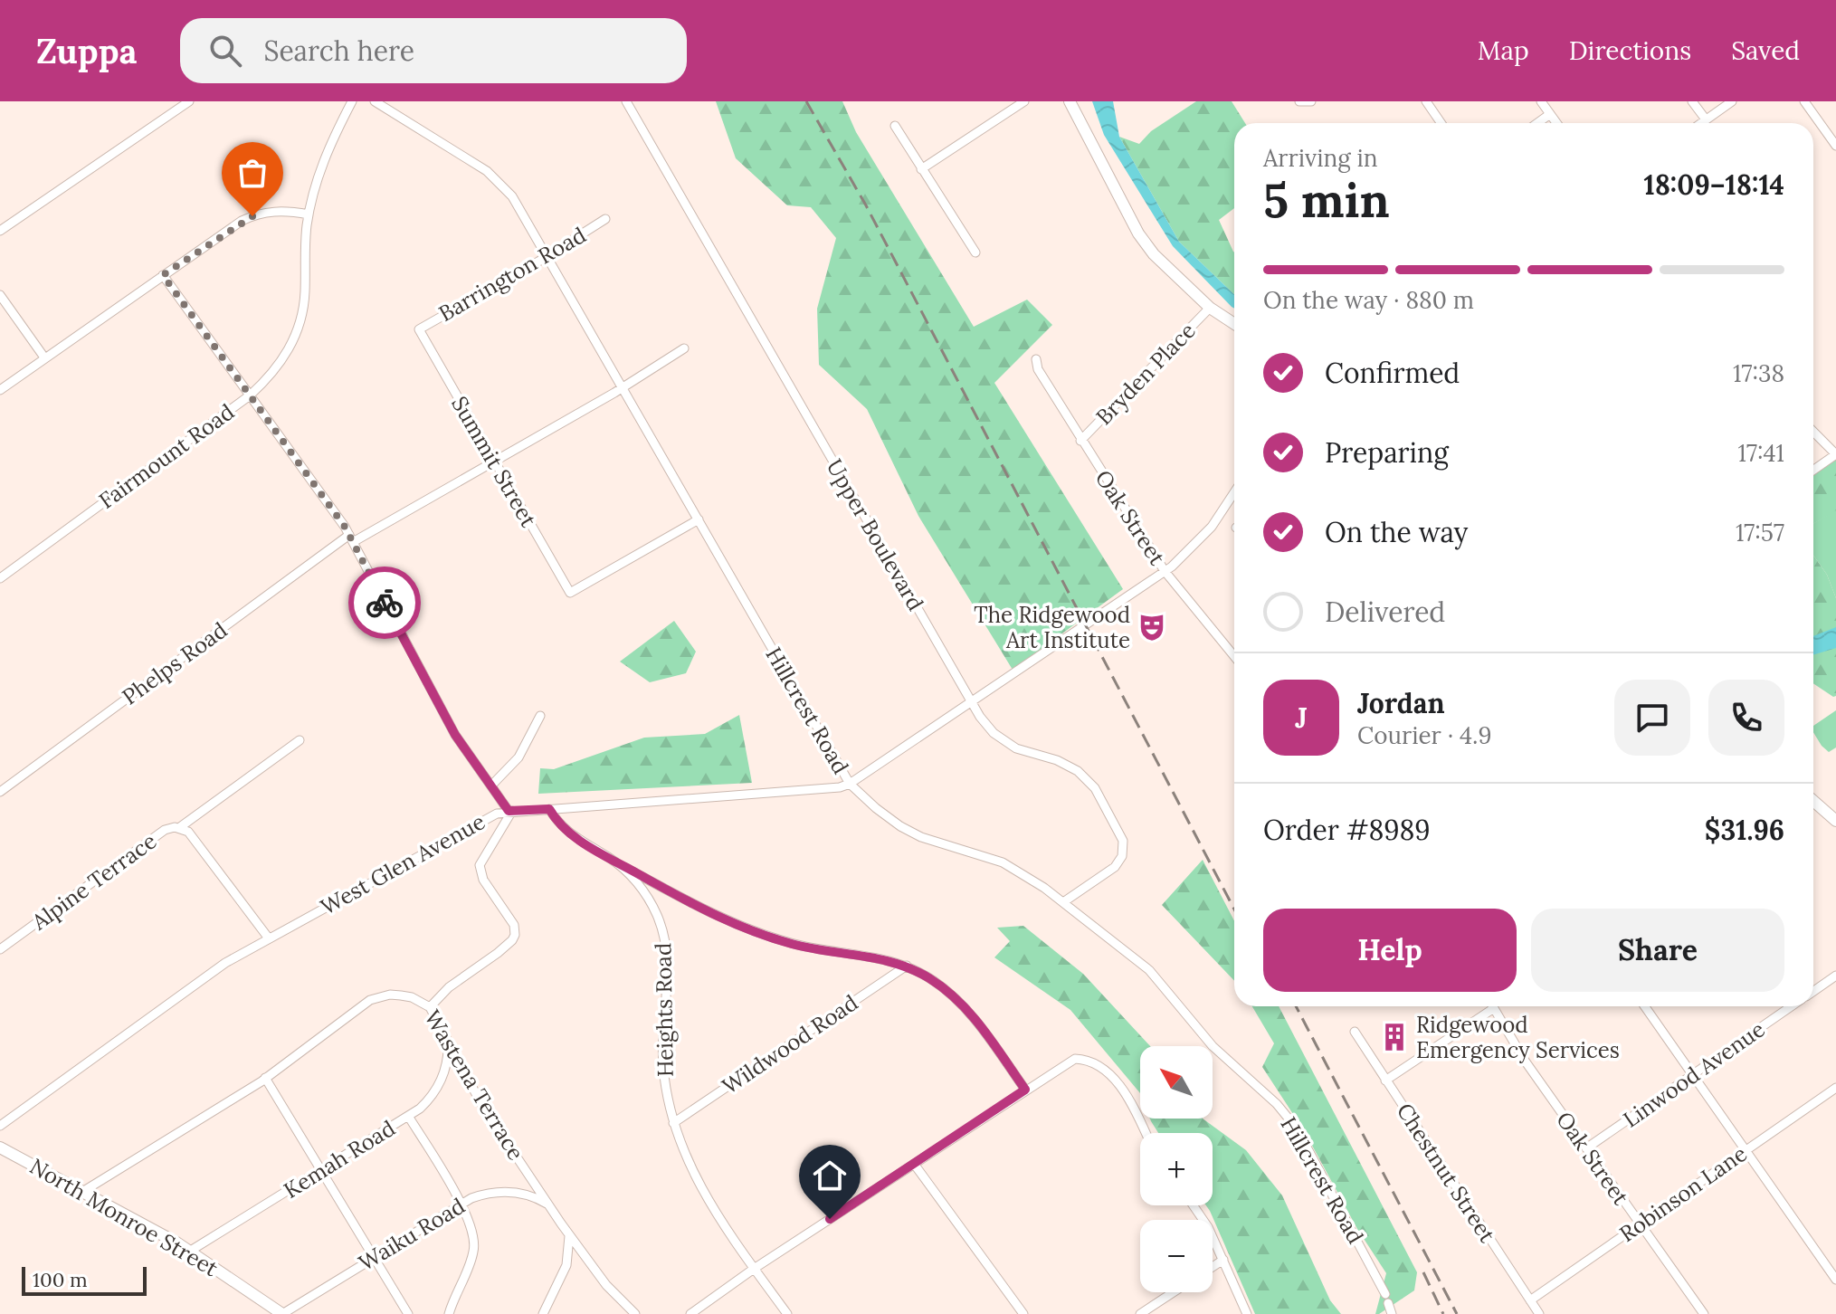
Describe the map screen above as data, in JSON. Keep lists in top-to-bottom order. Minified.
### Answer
{"streets":{"main road":["North Monroe Street"],"street":["Barrington Road","Bryden Place","Fairmount Road","Summit Street","Oak Street","Upper Boulevard","Phelps Road","Hillcrest Road","West Glen Avenue","Alpine Terrace","Heights Road","Wildwood Road","Linwood Avenue","Wastena Terrace","Kemah Road","Chestnut Street","Robinson Lane","Waiku Road"]},"crossings":[["Barrington Road","Summit Street"],["Barrington Road","Hillcrest Road"],["Bryden Place","Oak Street"],["Summit Street","Phelps Road"],["Summit Street","Hillcrest Road"],["Oak Street","West Glen Avenue"],["Oak Street","Linwood Avenue"],["Oak Street","Robinson Lane"],["Upper Boulevard","Hillcrest Road"],["Upper Boulevard","West Glen Avenue"],["Phelps Road","Hillcrest Road"],["Hillcrest Road","West Glen Avenue"],["West Glen Avenue","Alpine Terrace"],["West Glen Avenue","Heights Road"],["Heights Road","Wildwood Road"],["Wastena Terrace","Kemah Road"],["Wastena Terrace","North Monroe Street"],["Wastena Terrace","Waiku Road"],["Kemah Road","North Monroe Street"],["Chestnut Street","Robinson Lane"],["North Monroe Street","Waiku Road"]],"places":{"theatre":["The Ridgewood Art Institute"],"building":["Ridgewood Emergency Services"]},"scale_bar":"100 m","north":"top left","page":{"header":"Zuppa","search":"Search here","nav":["Map","Directions","Saved"],"heading":["5 min","Arriving in","18:09–18:14"],"panel":["Jordan","Courier · 4.9","Order #8989","$31.96"],"bar":"On the way · 880 m","list":[["Confirmed","17:38"],["Preparing","17:41"],["On the way","17:57"],"Delivered"],"round":"J","buttons":["Help","Share"],"map_buttons":["+","−"],"scale":"100 m"}}
